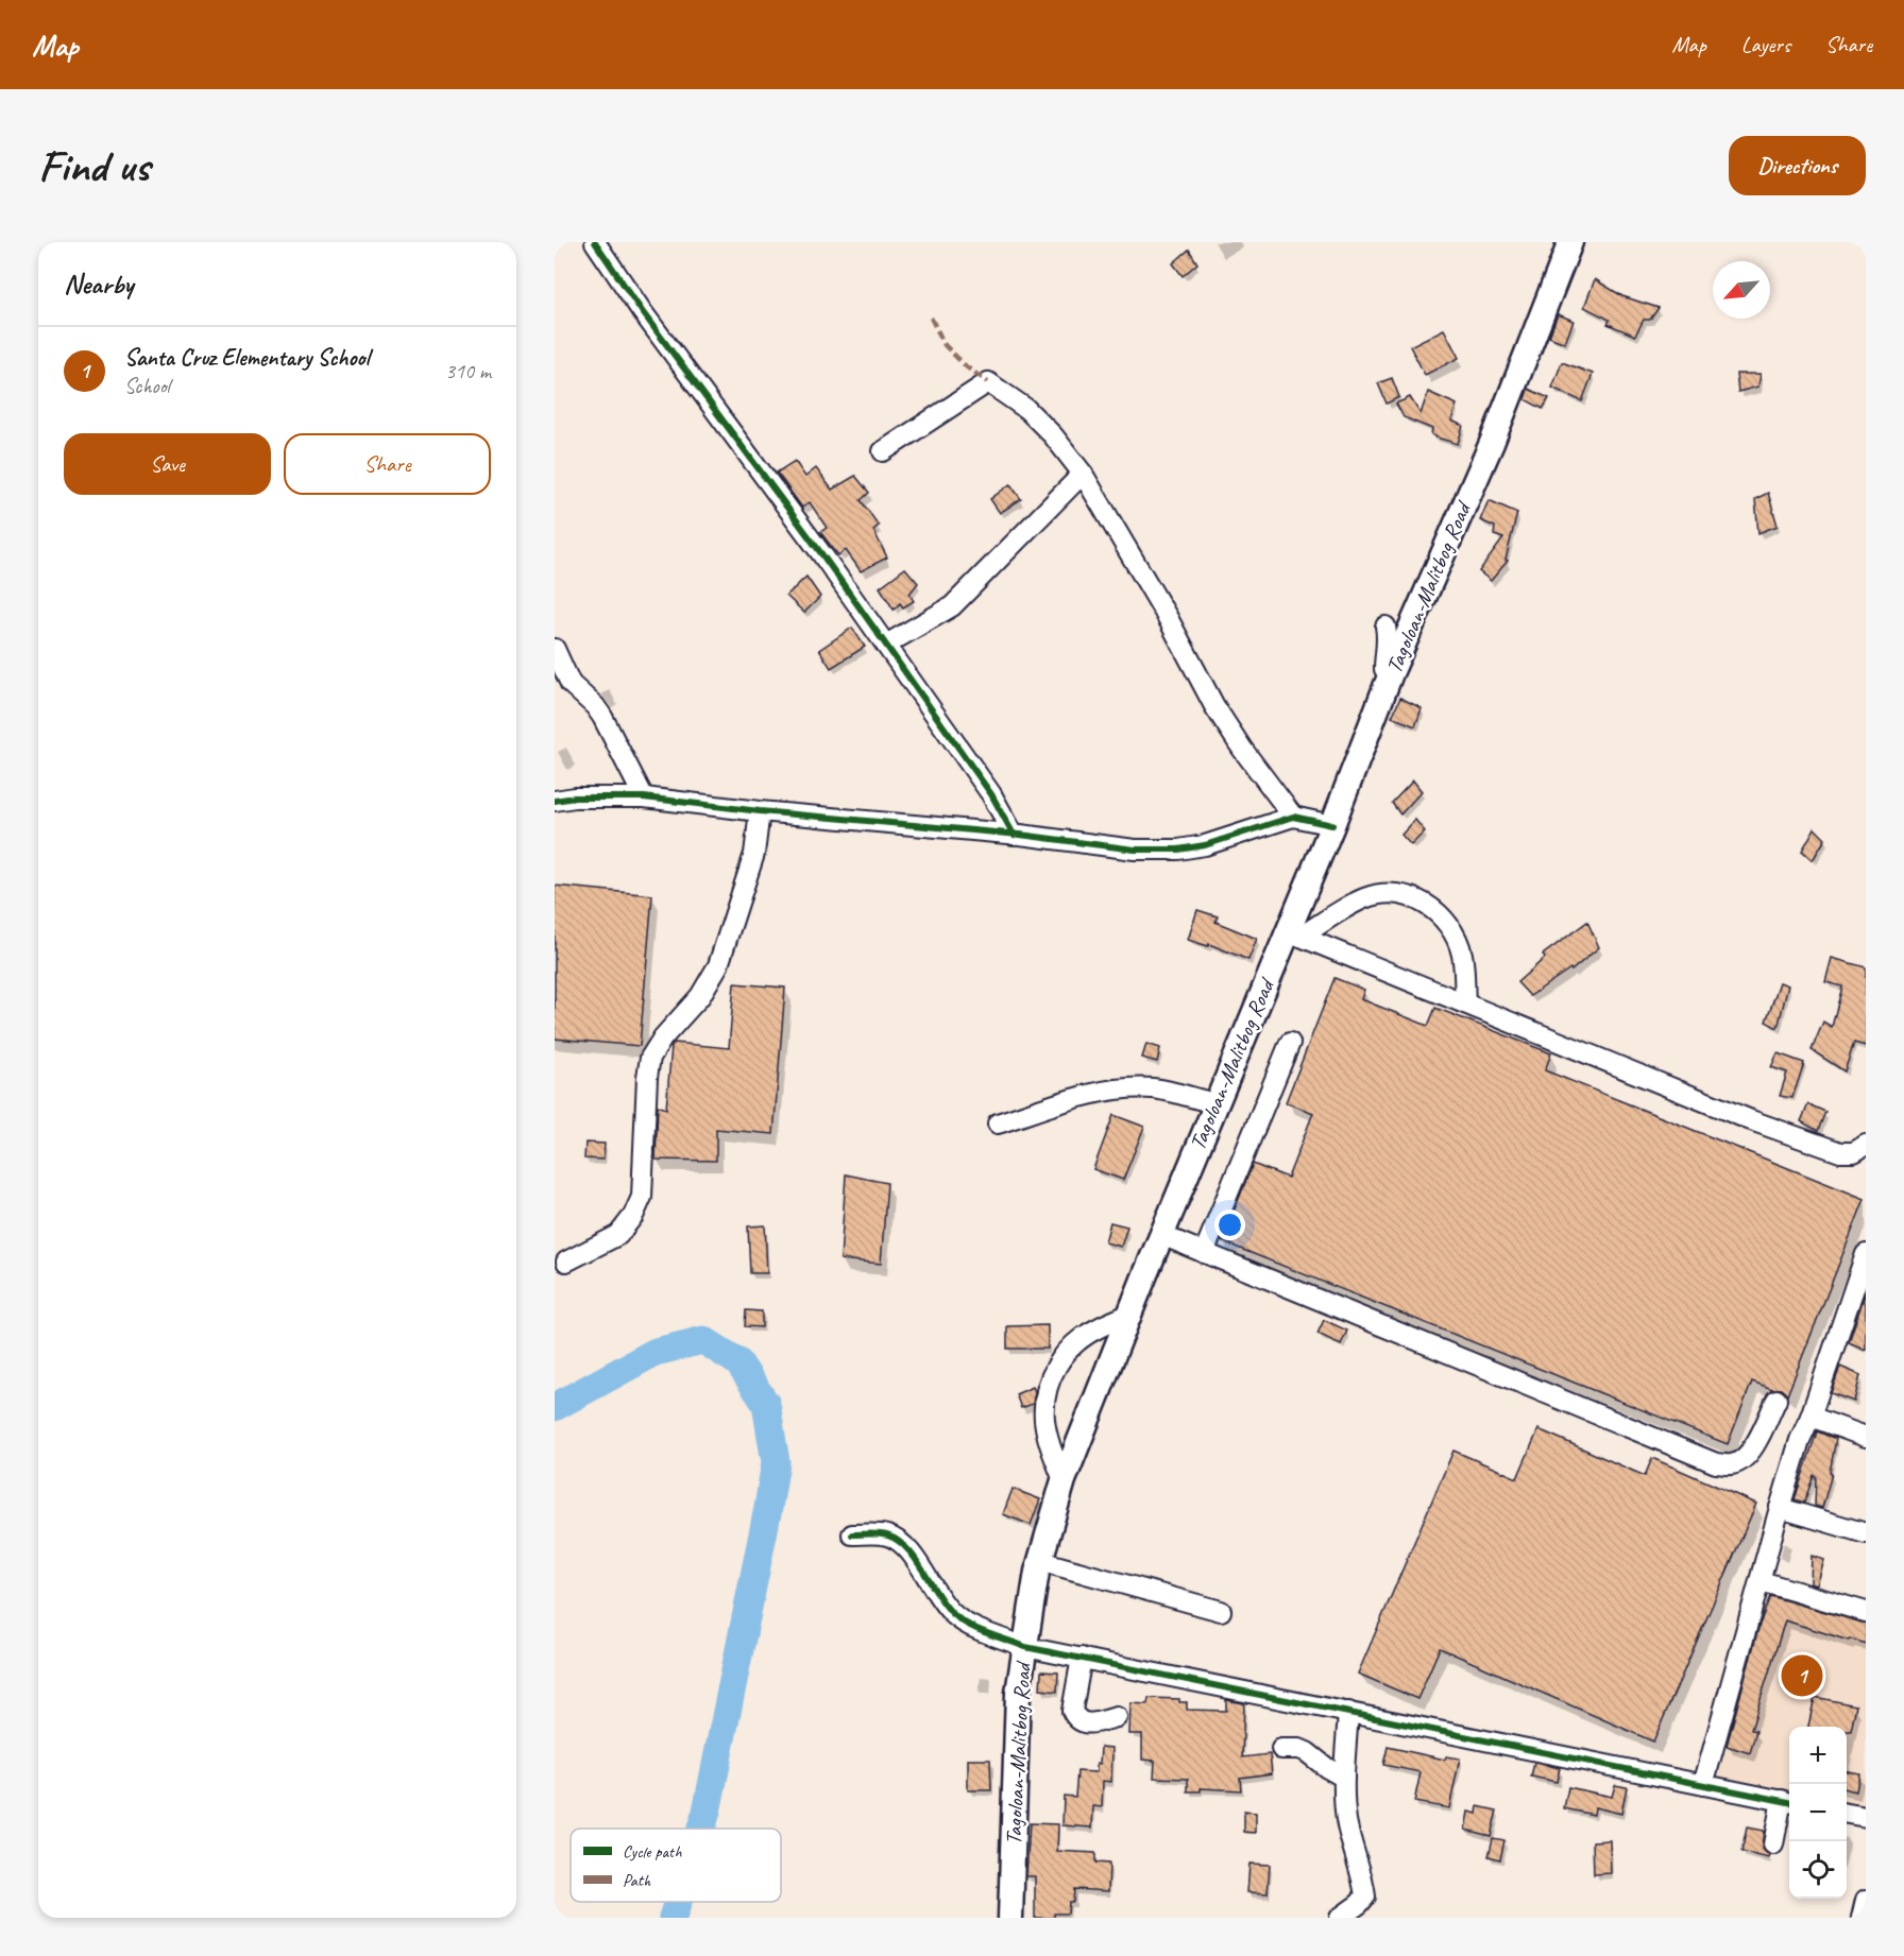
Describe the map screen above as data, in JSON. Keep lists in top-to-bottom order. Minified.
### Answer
{"streets":{"main road":["Tagoloan-Malitbog Road"]},"legend":["Cycle path","Path"],"north":"bottom left","page":{"header":"Map","nav":["Map","Layers","Share"],"buttons":["Directions",["Save","Share"]],"title":"Find us","heading":"Nearby","list":[{"mark":"1","name":"Santa Cruz Elementary School","note":"School","value":"310 m"}],"pins":"1","map_buttons":["+","−"]}}
